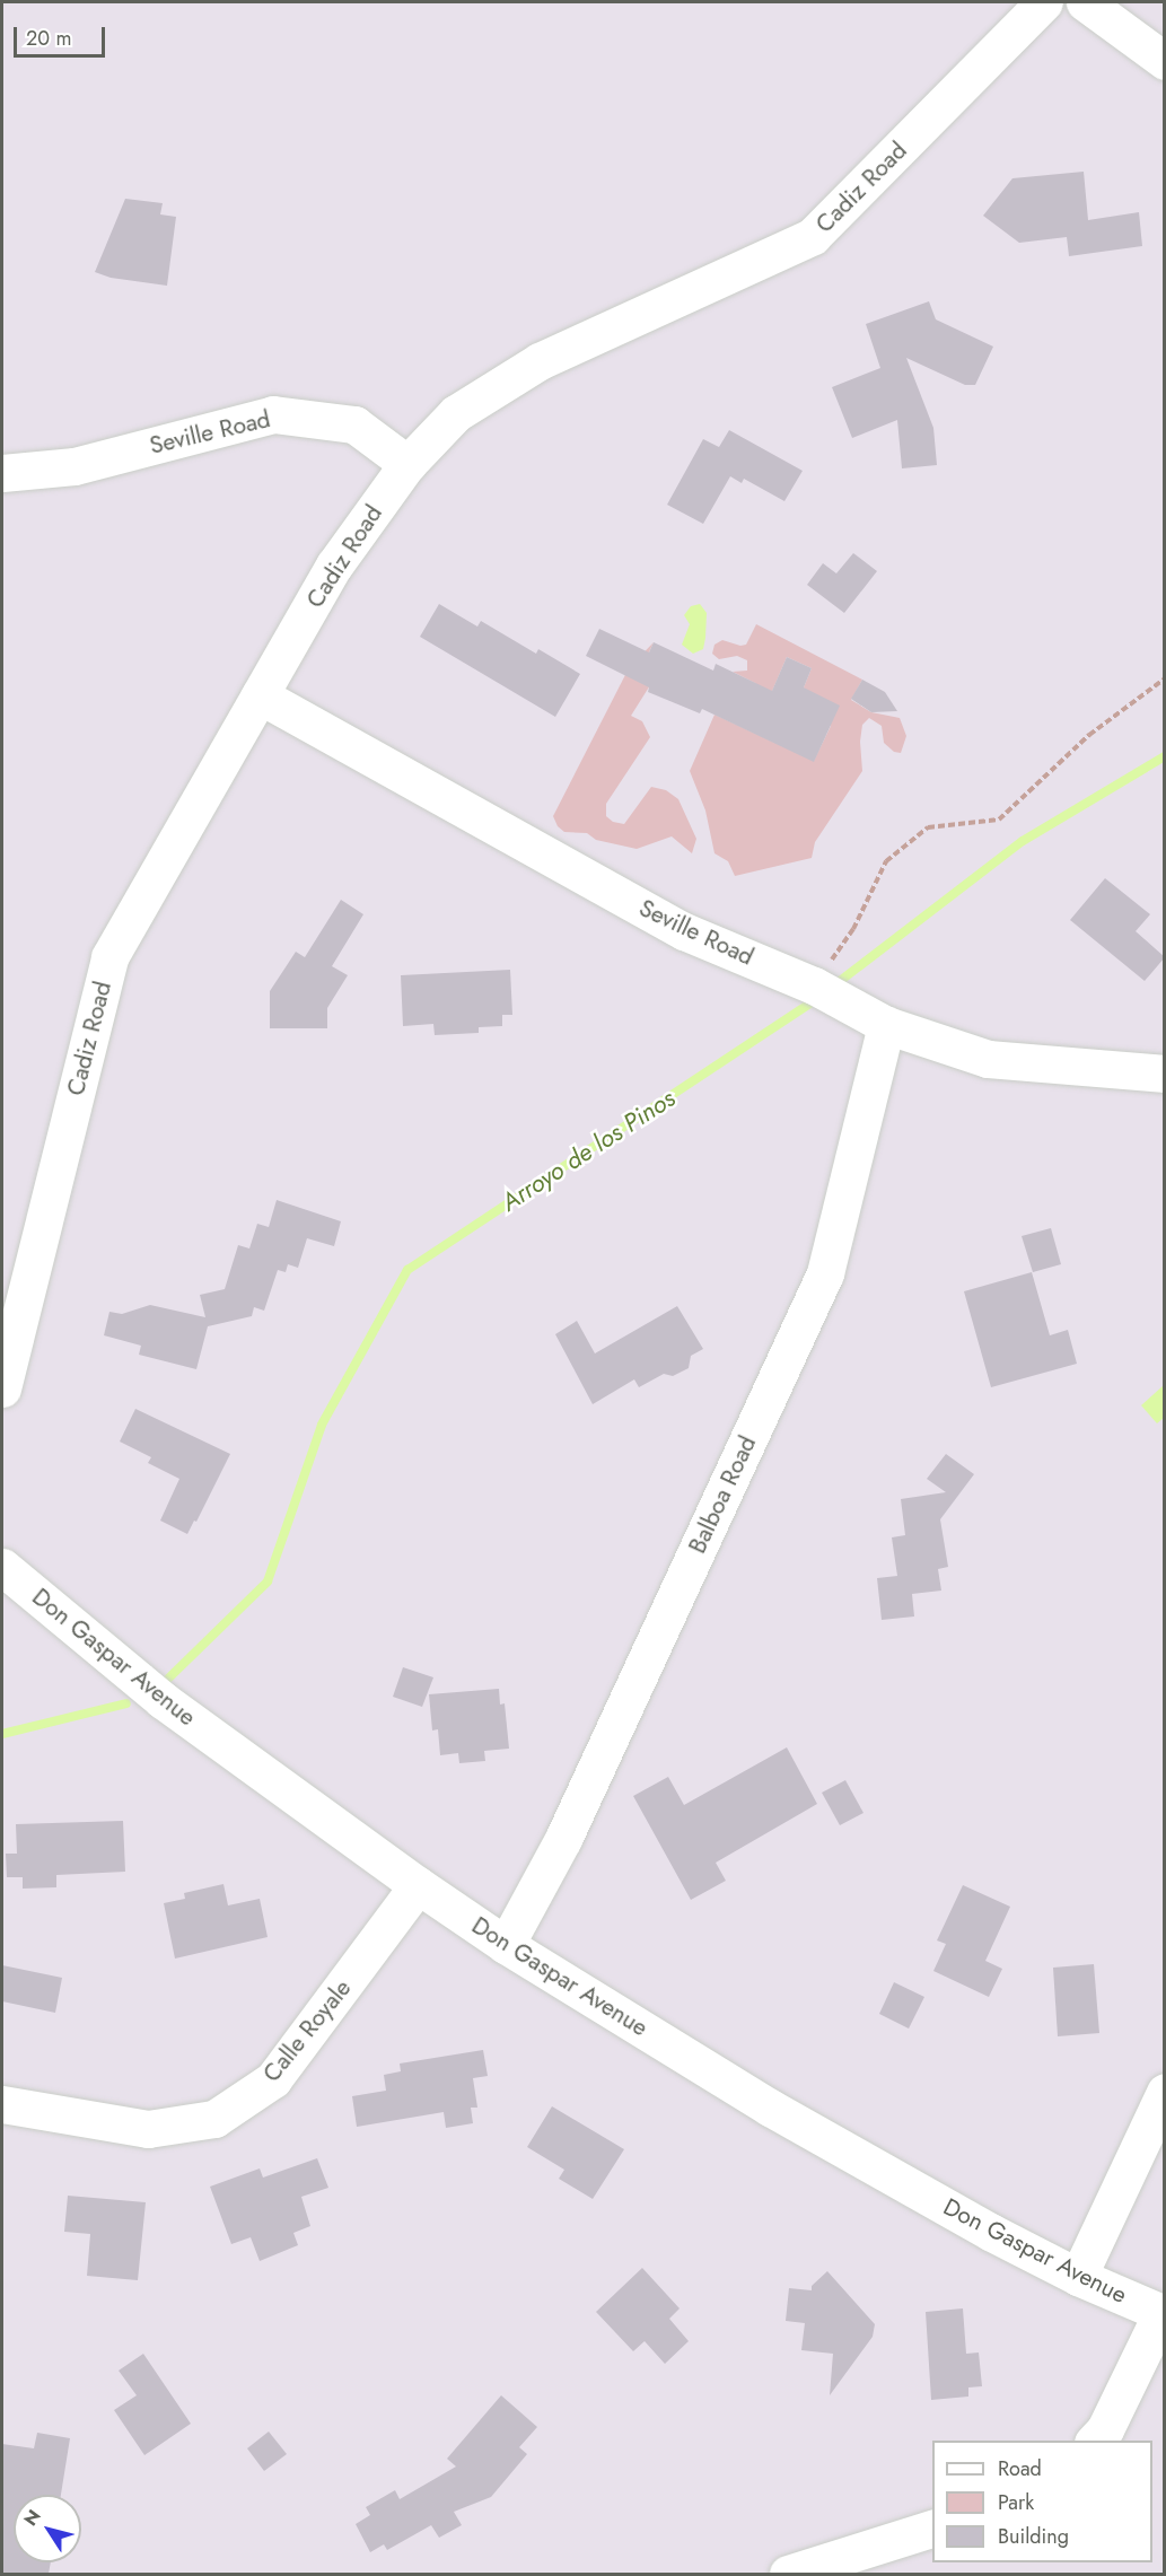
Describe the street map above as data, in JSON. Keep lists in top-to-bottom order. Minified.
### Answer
{"streets":{"street":["Cadiz Road","Seville Road","Balboa Road","Don Gaspar Avenue","Calle Royale"]},"crossings":[["Cadiz Road","Seville Road"],["Seville Road","Balboa Road"],["Balboa Road","Don Gaspar Avenue"],["Don Gaspar Avenue","Calle Royale"]],"water":["Arroyo de los Pinos"],"legend":["Road","Park","Building"],"scale_bar":"20 m","north":"top left"}
